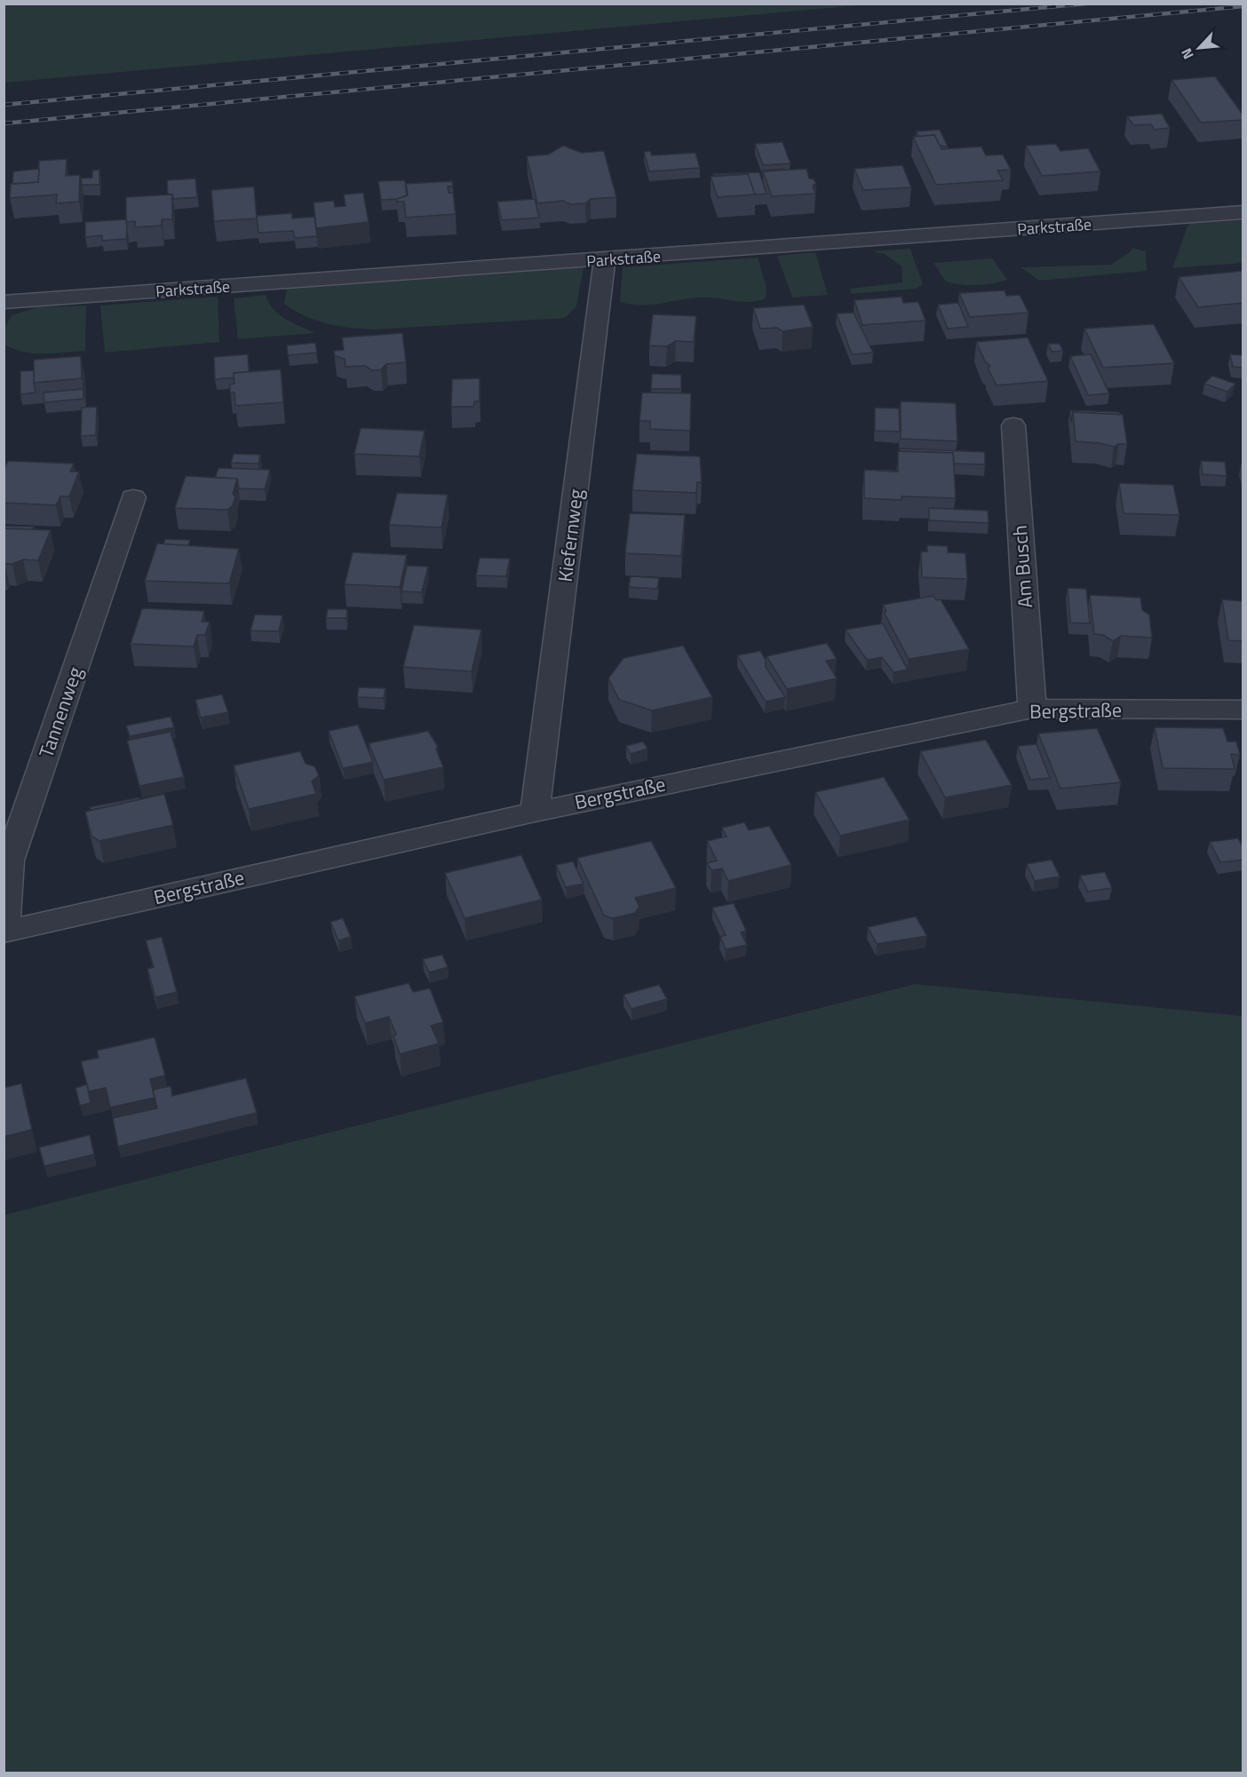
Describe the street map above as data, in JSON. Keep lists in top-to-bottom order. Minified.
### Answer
{"streets":{"street":["Parkstraße","Kiefernweg","Am Busch","Bergstraße","Tannenweg"]},"crossings":[["Parkstraße","Kiefernweg"],["Kiefernweg","Bergstraße"],["Am Busch","Bergstraße"],["Bergstraße","Tannenweg"]],"north":"bottom left"}
